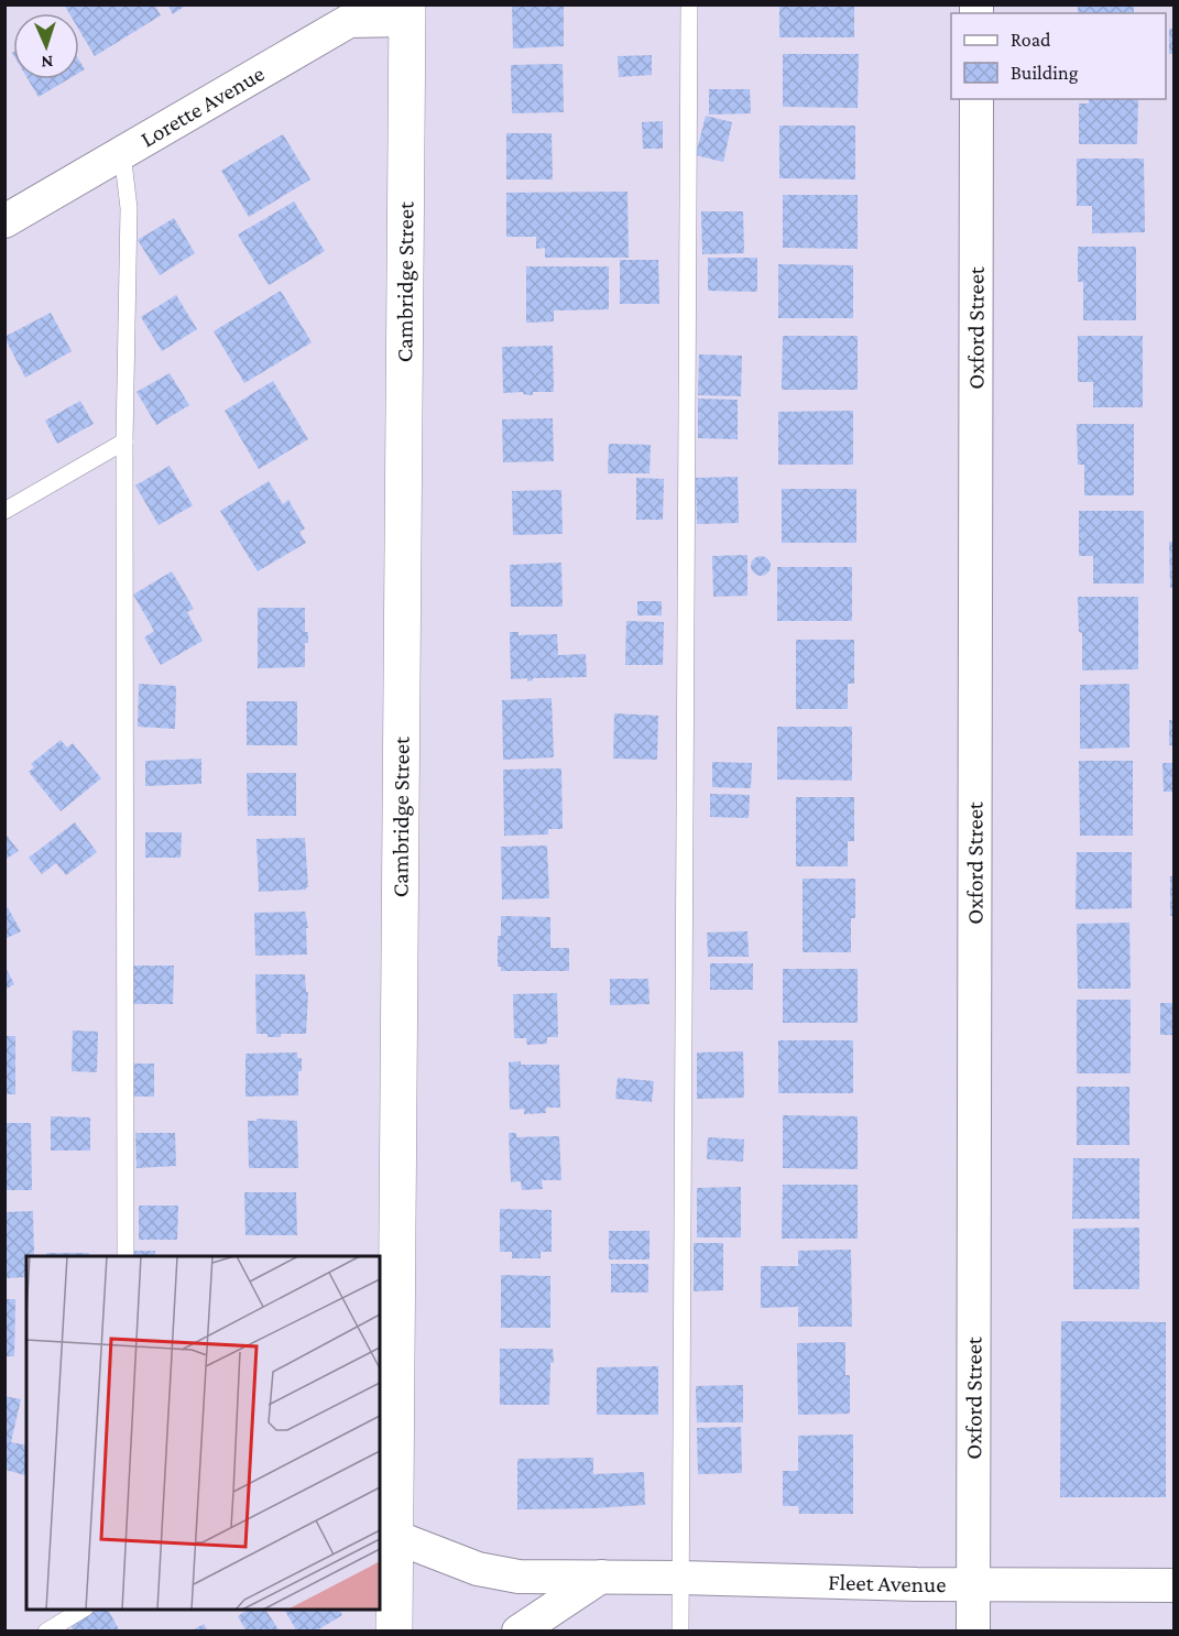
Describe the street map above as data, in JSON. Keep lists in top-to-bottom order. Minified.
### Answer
{"streets":{"street":["Lorette Avenue","Cambridge Street","Oxford Street","Fleet Avenue"]},"crossings":[["Lorette Avenue","Cambridge Street"],["Cambridge Street","Fleet Avenue"],["Oxford Street","Fleet Avenue"]],"legend":["Road","Building"],"north":"bottom"}
